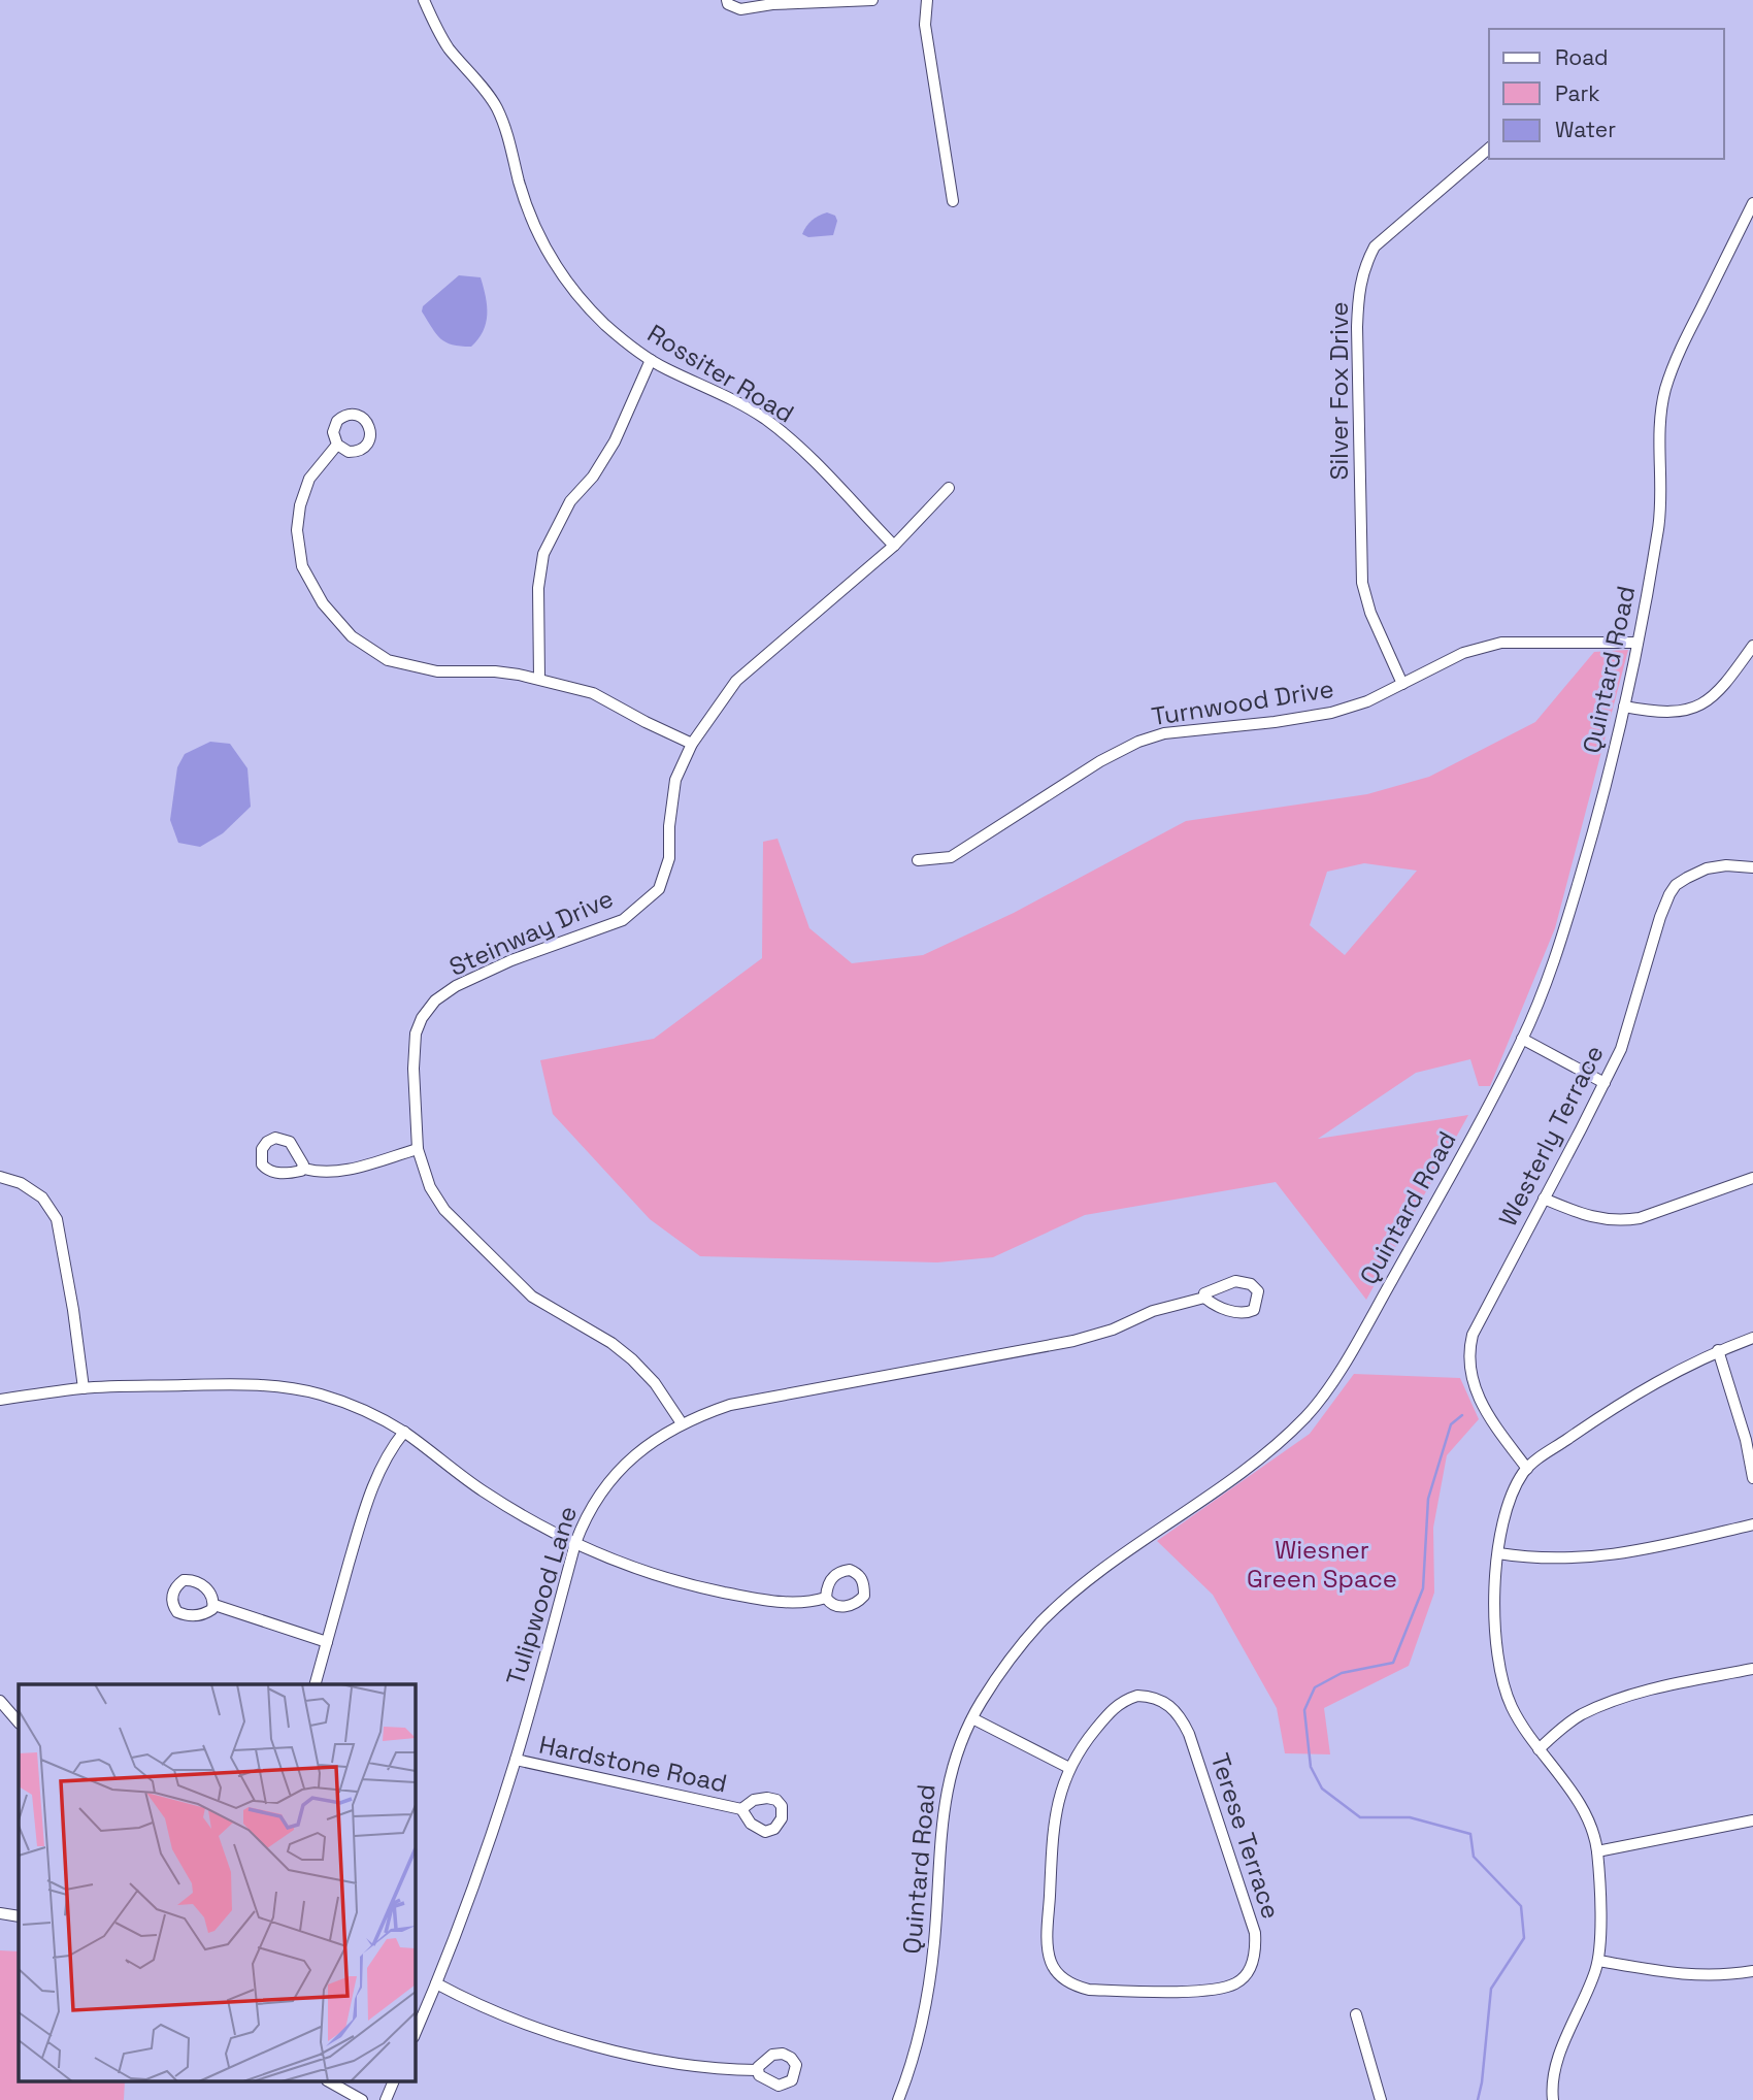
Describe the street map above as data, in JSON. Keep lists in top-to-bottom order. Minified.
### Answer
{"streets":{"street":["Rossiter Road","Silver Fox Drive","Quintard Road","Turnwood Drive","Steinway Drive","Westerly Terrace","Tulipwood Lane","Hardstone Road","Terese Terrace"]},"crossings":[["Rossiter Road","Steinway Drive"],["Silver Fox Drive","Turnwood Drive"],["Quintard Road","Turnwood Drive"],["Steinway Drive","Tulipwood Lane"],["Tulipwood Lane","Hardstone Road"]],"parks":["Wiesner Green Space"],"legend":["Road","Park","Water"]}
